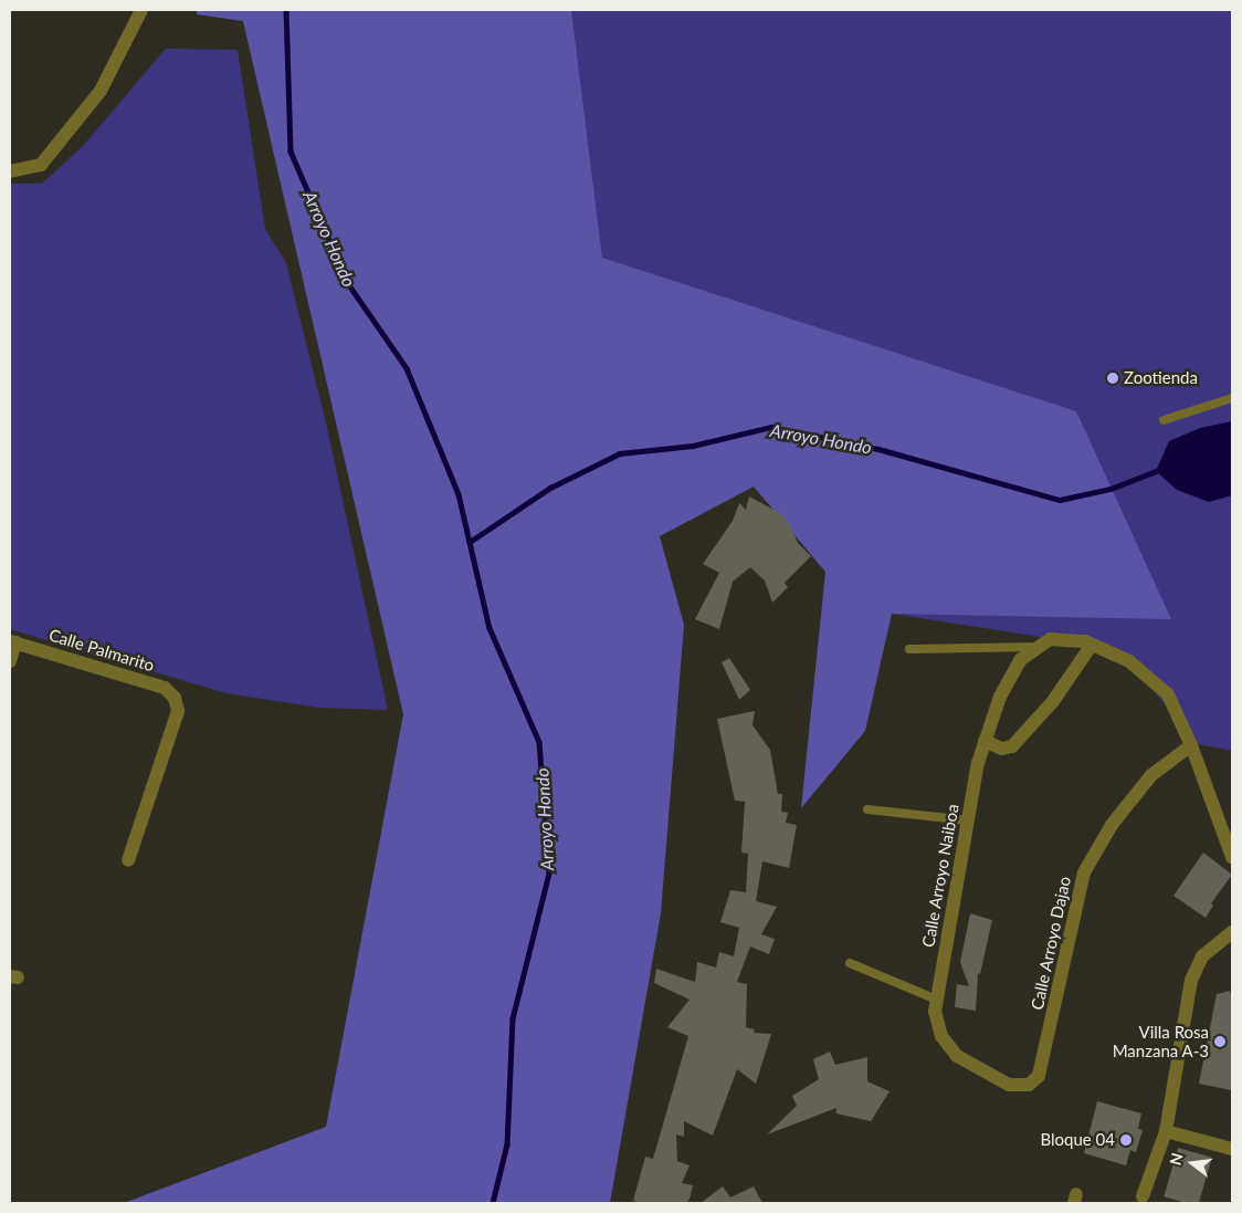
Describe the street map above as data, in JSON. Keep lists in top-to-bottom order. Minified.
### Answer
{"streets":{"street":["Calle Palmarito","Calle Arroyo Naiboa","Calle Arroyo Dajao"]},"crossings":[["Calle Arroyo Naiboa","Calle Arroyo Dajao"]],"water":["Arroyo Hondo"],"places":["Zootienda","Villa Rosa Manzana A-3","Bloque 04"],"north":"left"}
